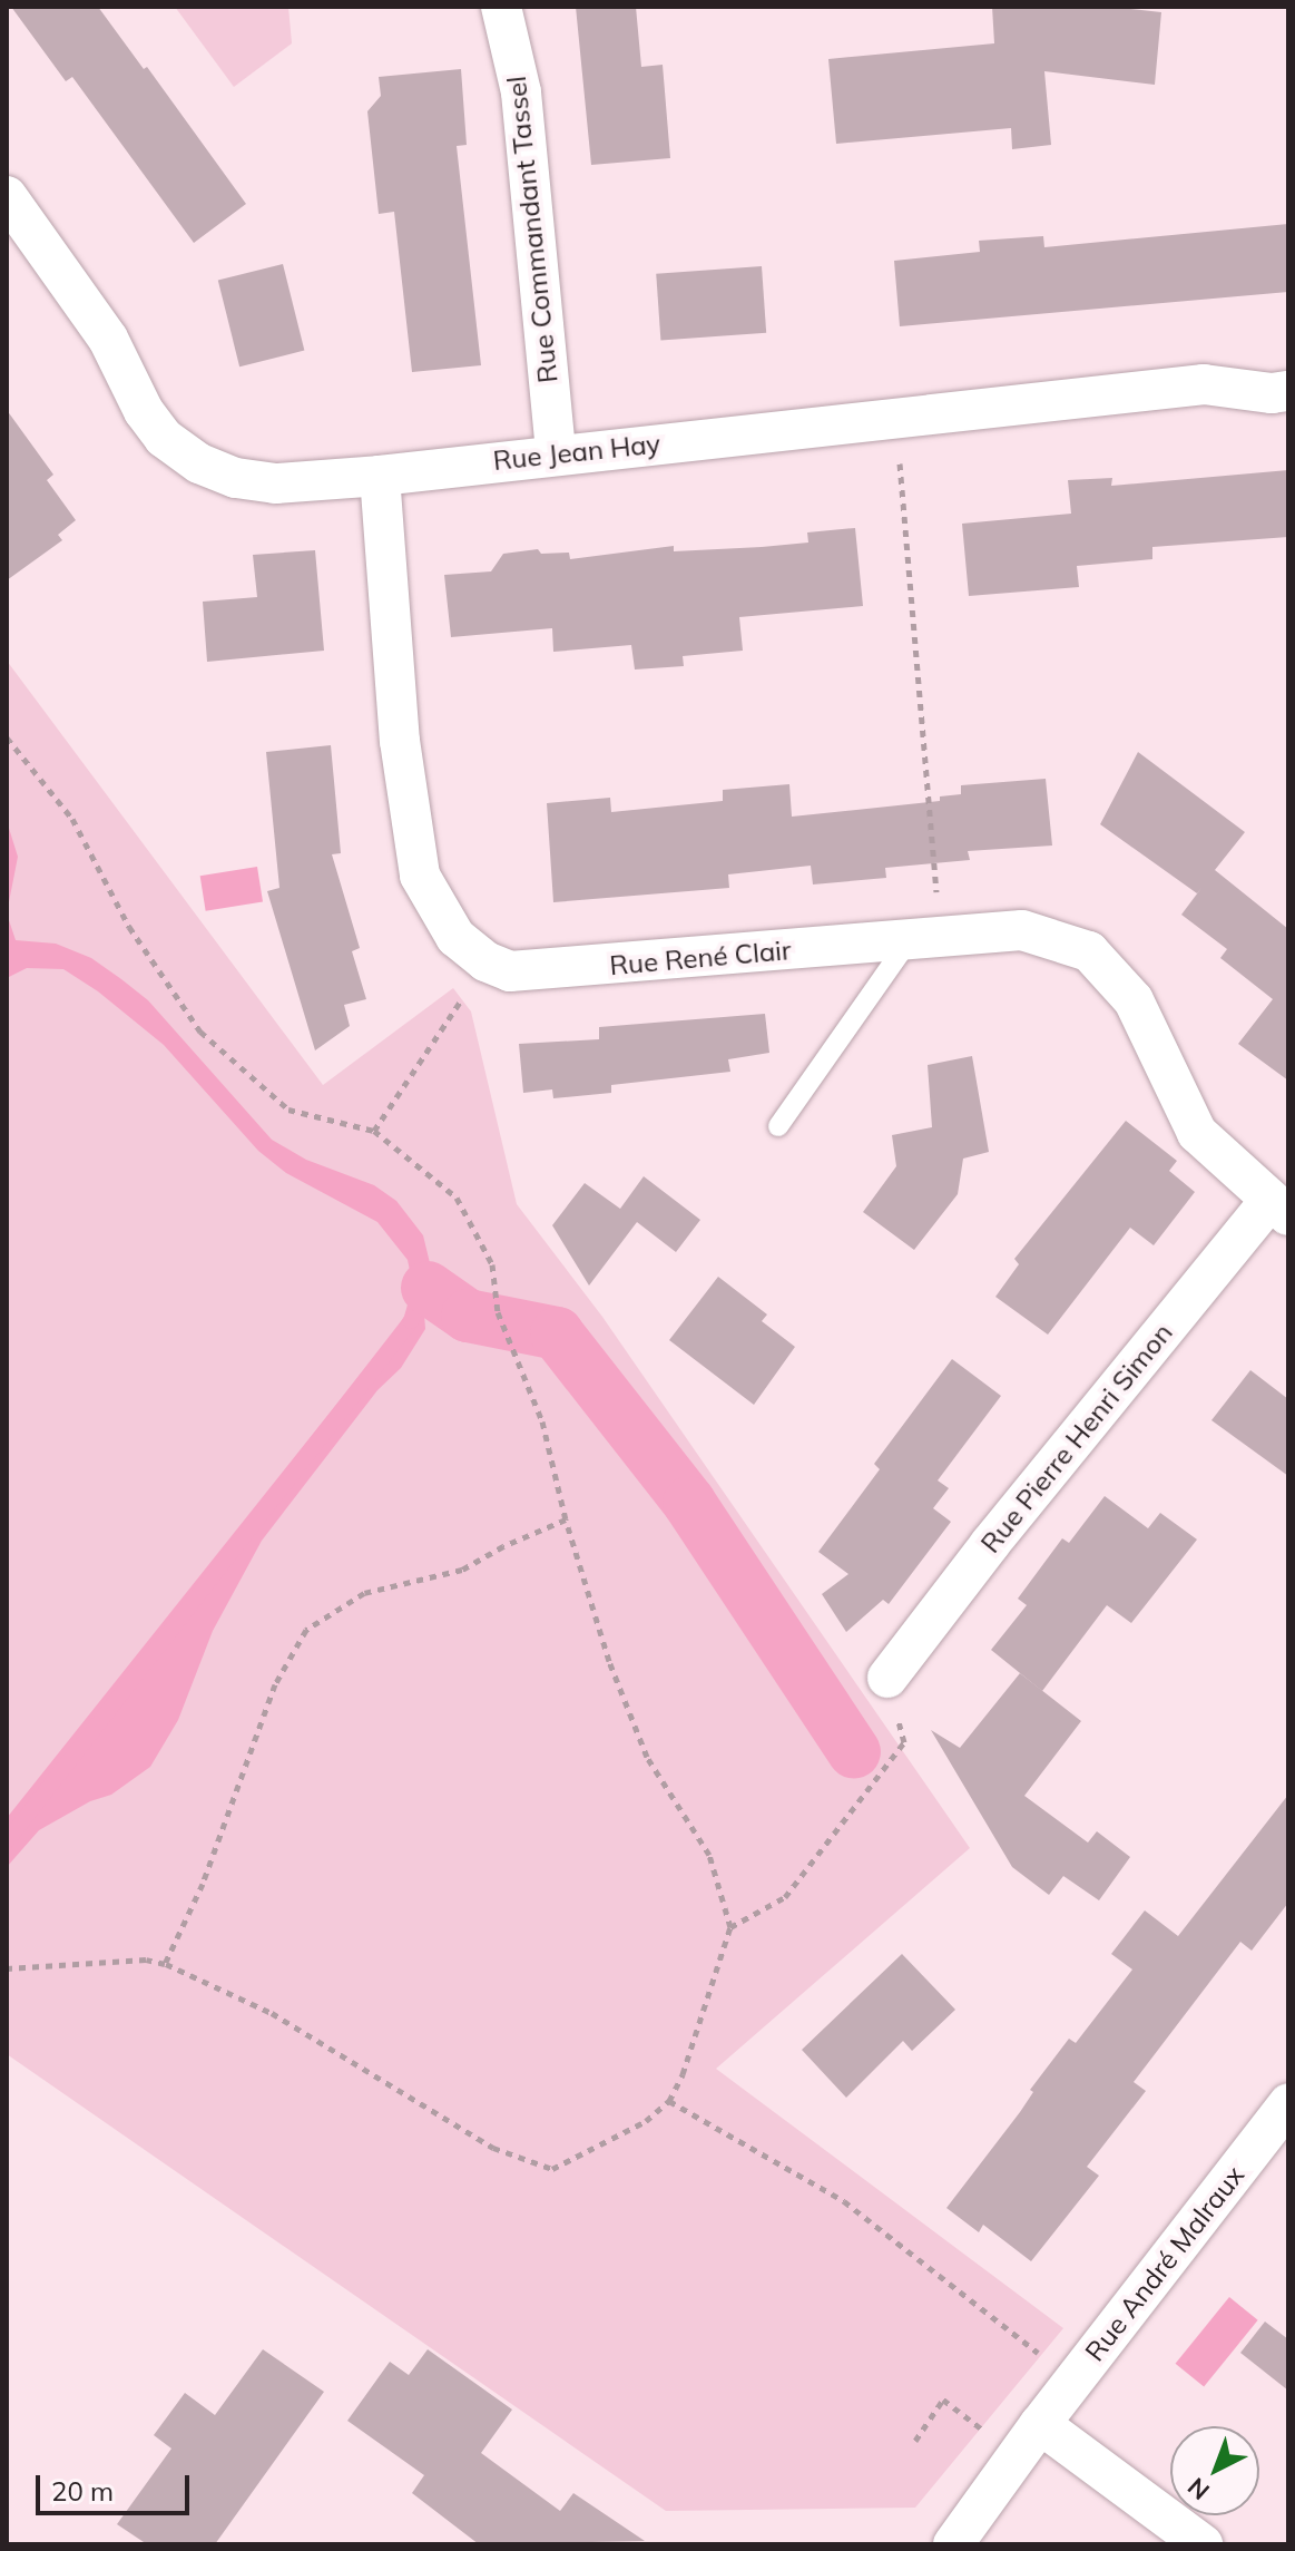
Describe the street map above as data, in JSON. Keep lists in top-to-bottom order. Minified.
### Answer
{"streets":{"street":["Rue Commandant Tassel","Rue Jean Hay","Rue René Clair","Rue Pierre Henri Simon","Rue André Malraux"]},"crossings":[["Rue Commandant Tassel","Rue Jean Hay"],["Rue René Clair","Rue Pierre Henri Simon"]],"scale_bar":"20 m","north":"bottom left"}
